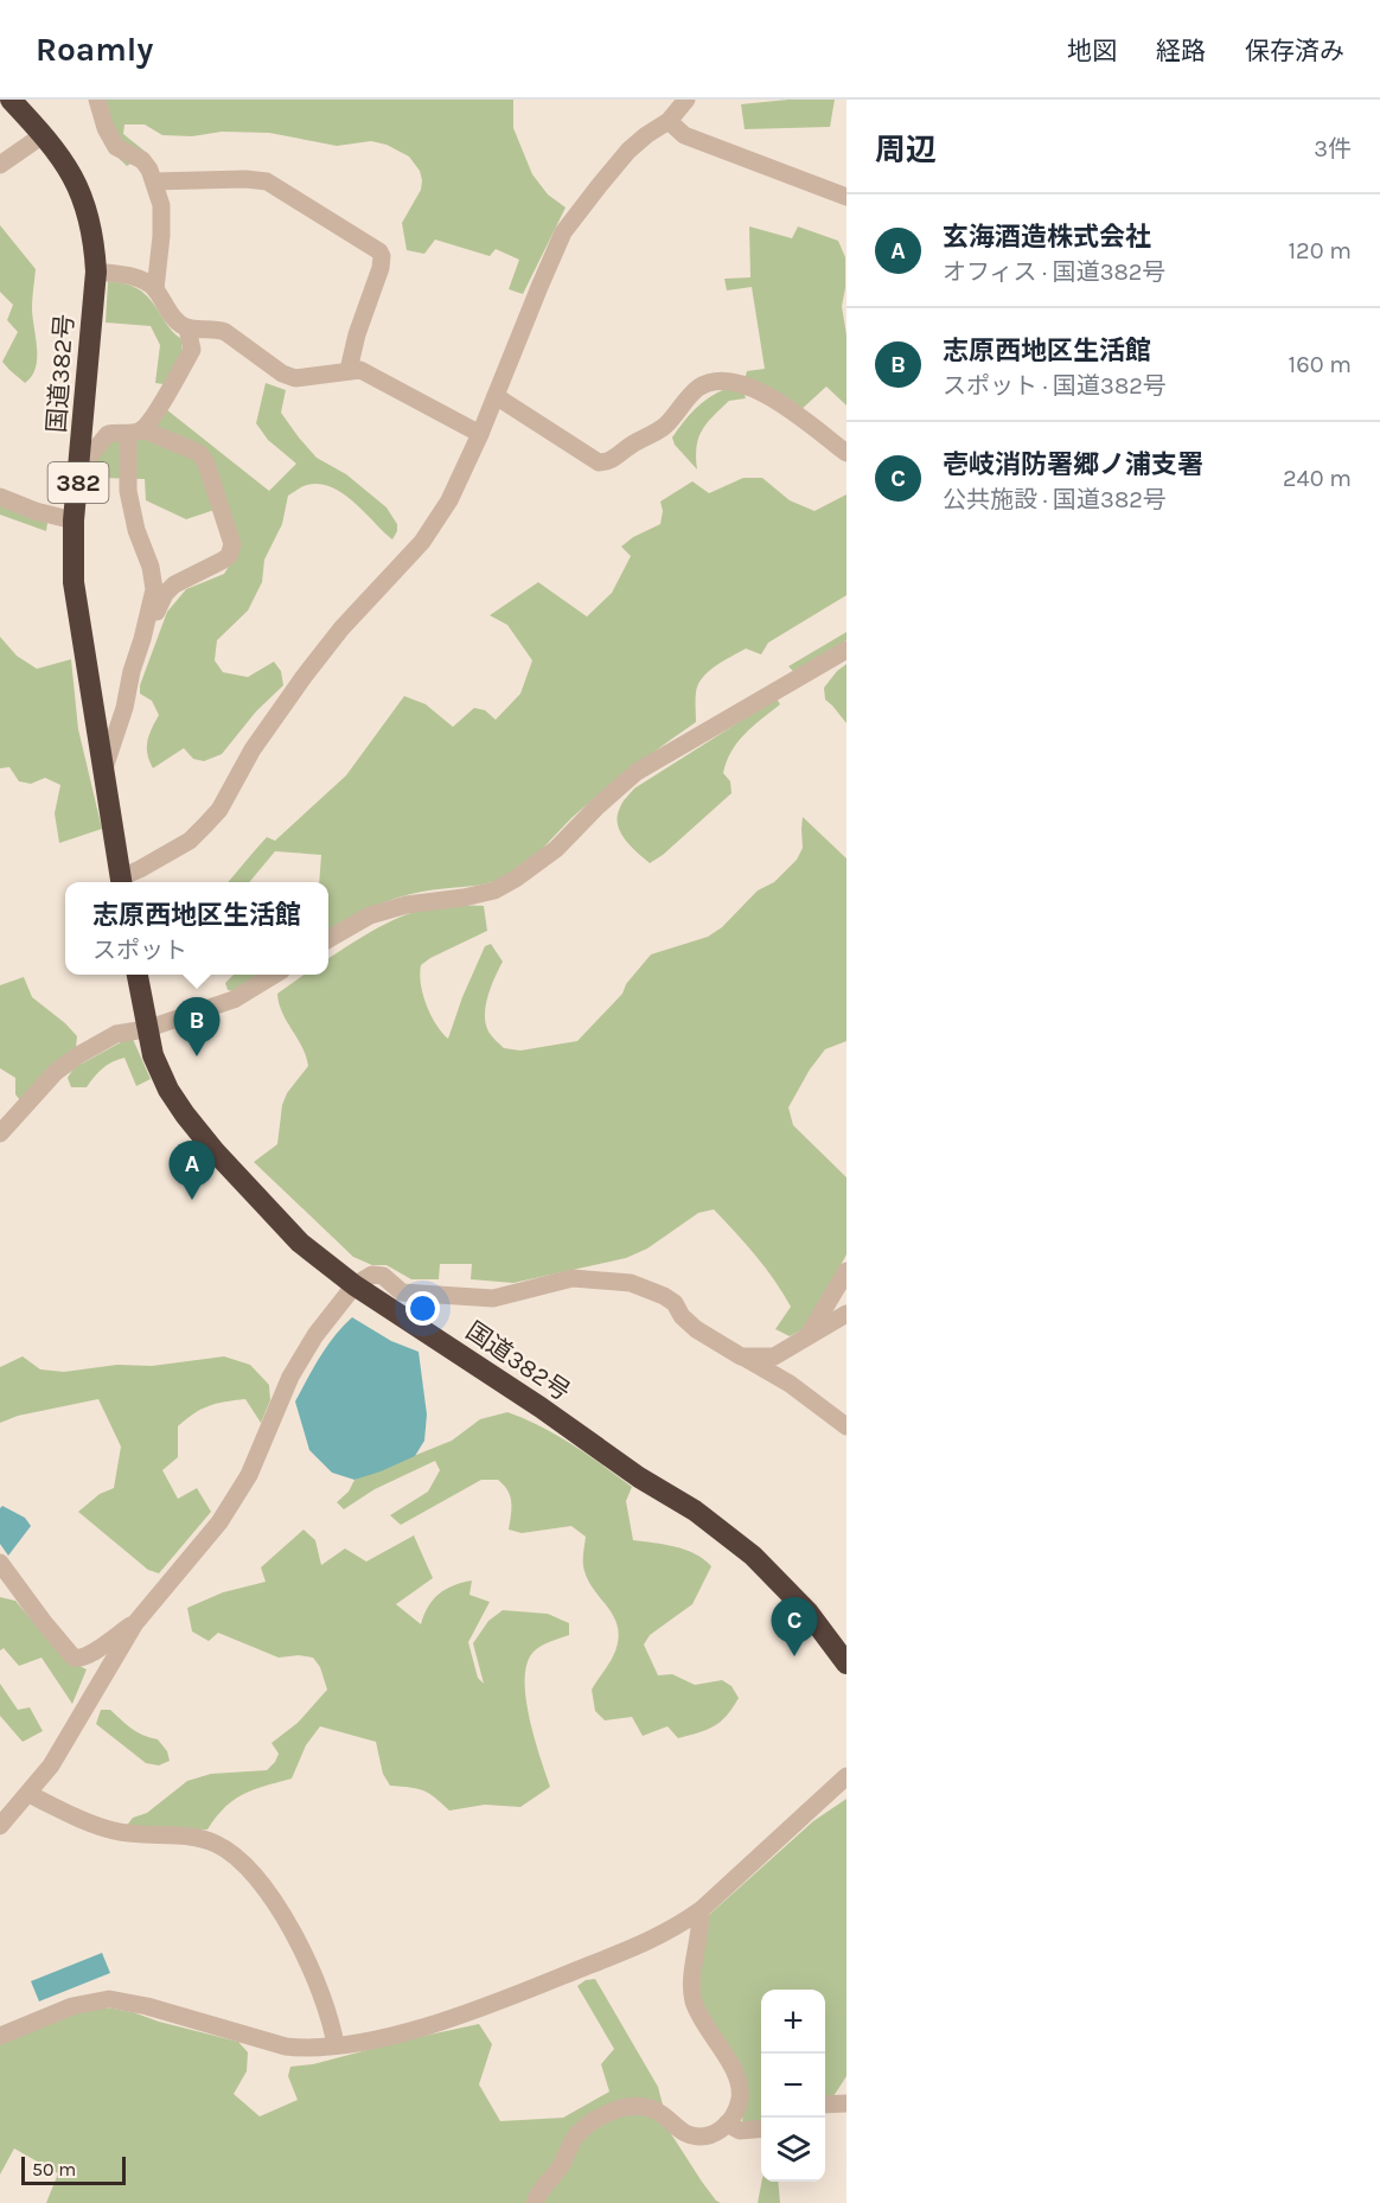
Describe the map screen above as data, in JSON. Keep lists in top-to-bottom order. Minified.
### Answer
{"streets":{"highway":["国道382号","382"]},"scale_bar":"50 m","page":{"header":"Roamly","nav":["地図","経路","保存済み"],"heading":["周辺","3件"],"list":[{"mark":"A","name":"玄海酒造株式会社","note":"オフィス · 国道382号","value":"120 m"},{"mark":"B","name":"志原西地区生活館","note":"スポット · 国道382号","value":"160 m"},{"mark":"C","name":"壱岐消防署郷ノ浦支署","note":"公共施設 · 国道382号","value":"240 m"}],"popup":["志原西地区生活館","スポット"],"pins":["B","A","C"],"map_buttons":["+","−"],"scale":"50 m"}}
